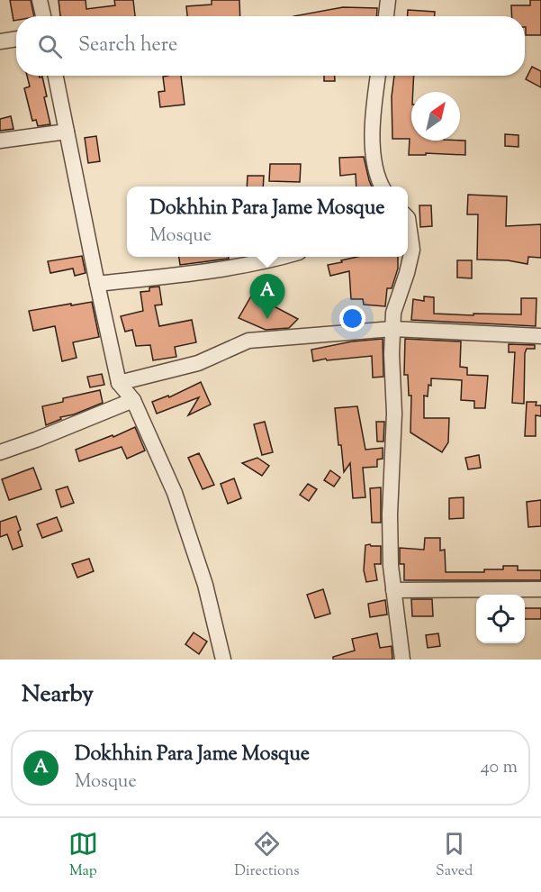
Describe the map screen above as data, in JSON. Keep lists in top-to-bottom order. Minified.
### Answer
{"north":"top right","page":{"search":"Search here","popup":["Dokhhin Para Jame Mosque","Mosque"],"pins":"A","heading":"Nearby","list":[{"mark":"A","name":"Dokhhin Para Jame Mosque","note":"Mosque","value":"40 m"}],"nav":["Map","Directions","Saved"]}}
